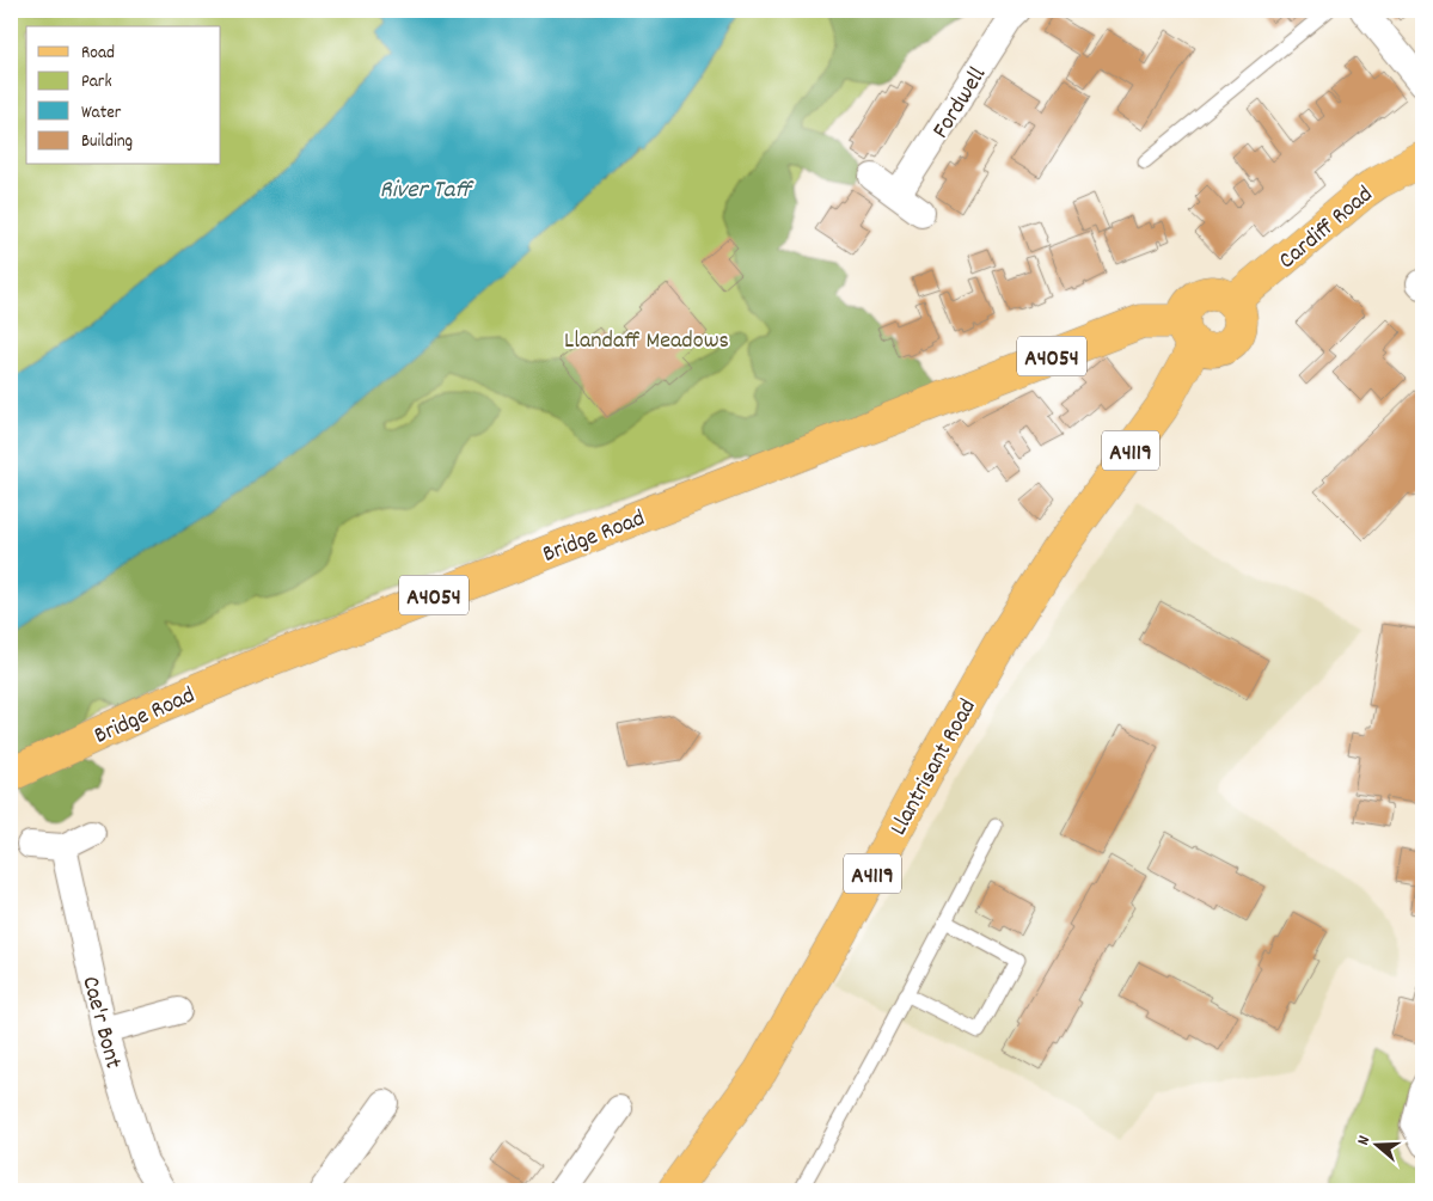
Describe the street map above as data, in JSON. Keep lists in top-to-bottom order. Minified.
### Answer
{"streets":{"main road":["Cardiff Road","A4054","A4119","Bridge Road","Llantrisant Road"],"street":["Fordwell","Cae'r Bont"]},"crossings":[["Cardiff Road","Bridge Road"],["Cardiff Road","Llantrisant Road"],["Bridge Road","Llantrisant Road"]],"water":["River Taff"],"parks":["Llandaff Meadows"],"legend":["Road","Park","Water","Building"],"north":"left"}
